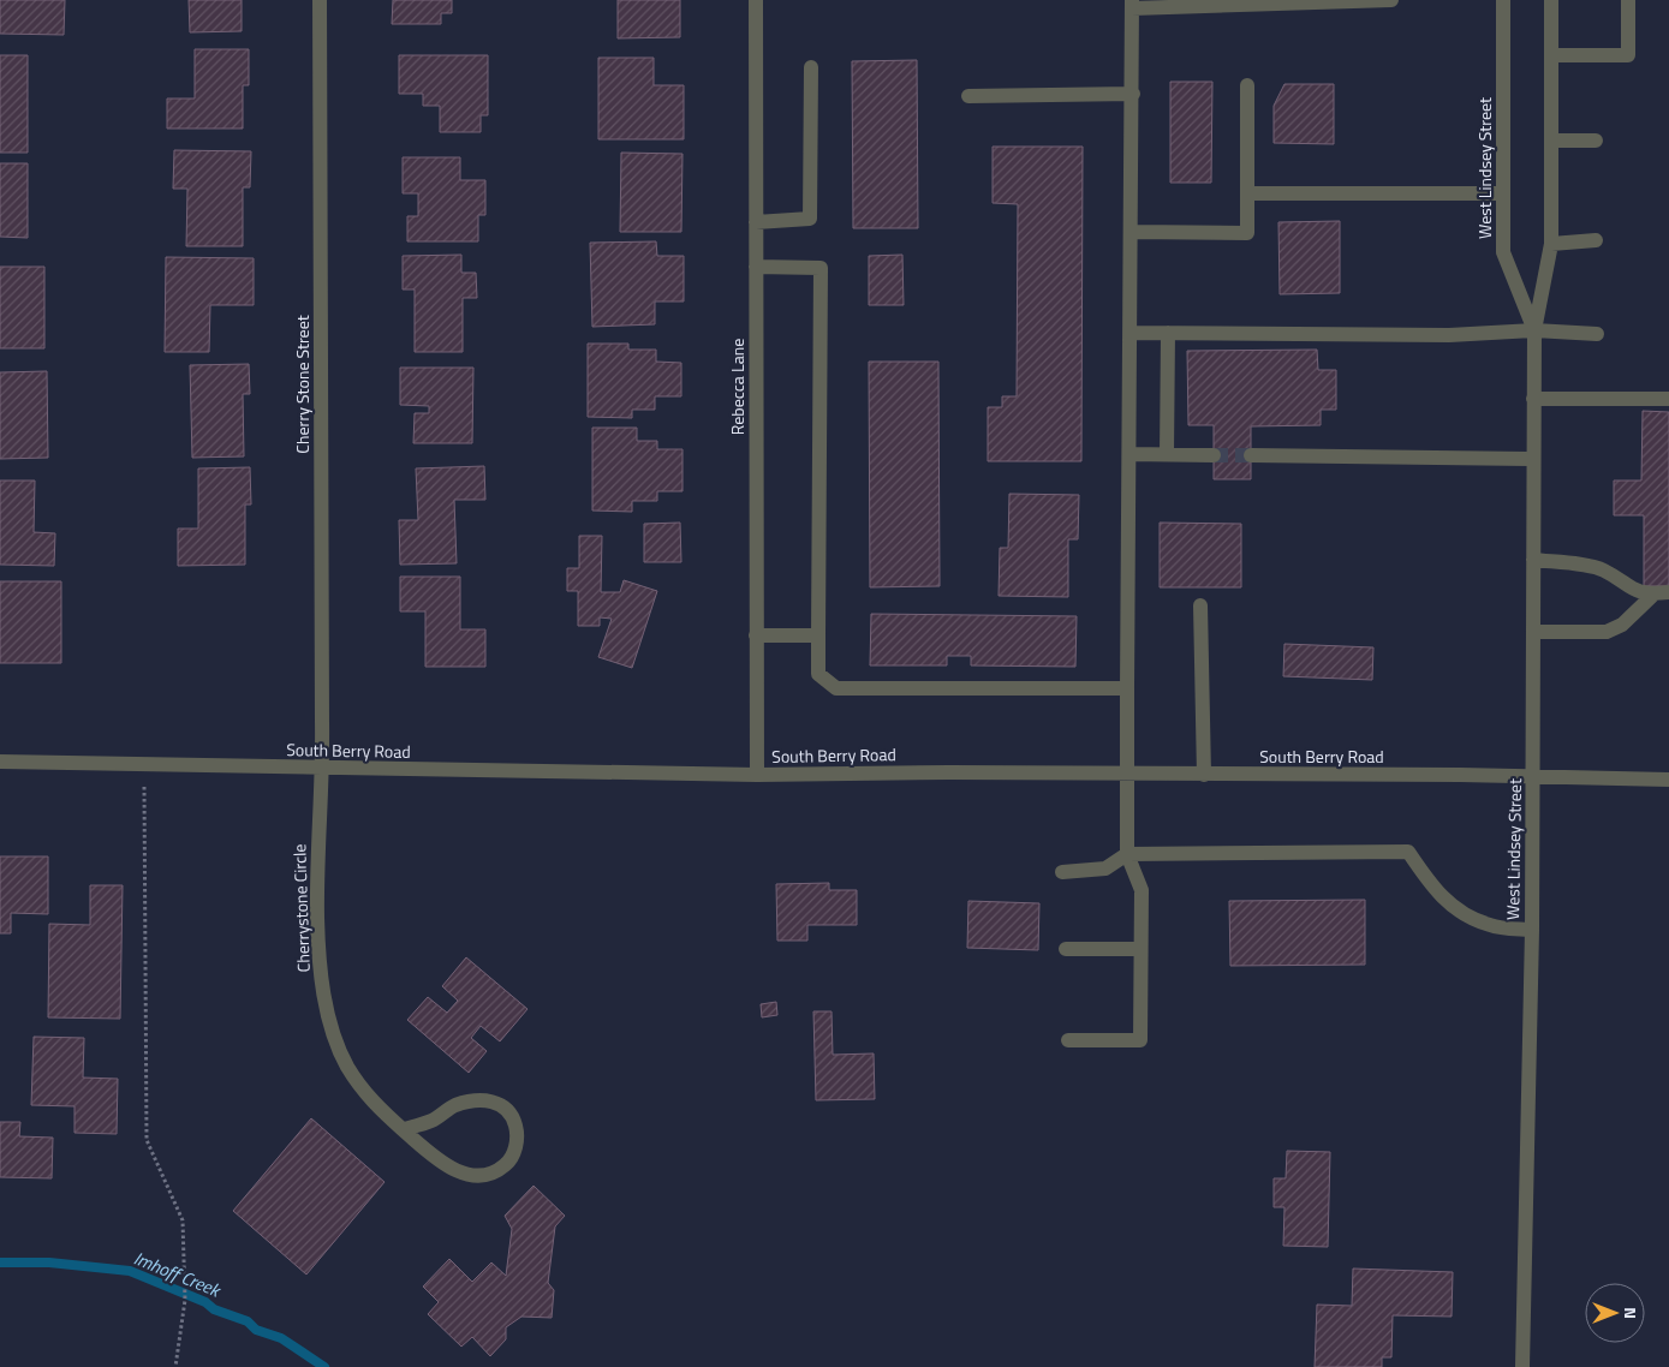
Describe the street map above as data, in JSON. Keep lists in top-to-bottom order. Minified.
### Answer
{"streets":{"street":["West Lindsey Street","Cherry Stone Street","Rebecca Lane","South Berry Road","Cherrystone Circle"]},"crossings":[["West Lindsey Street","South Berry Road"],["Cherry Stone Street","South Berry Road"],["Cherry Stone Street","Cherrystone Circle"],["Rebecca Lane","South Berry Road"],["South Berry Road","Cherrystone Circle"]],"water":["Imhoff Creek"],"north":"right"}
